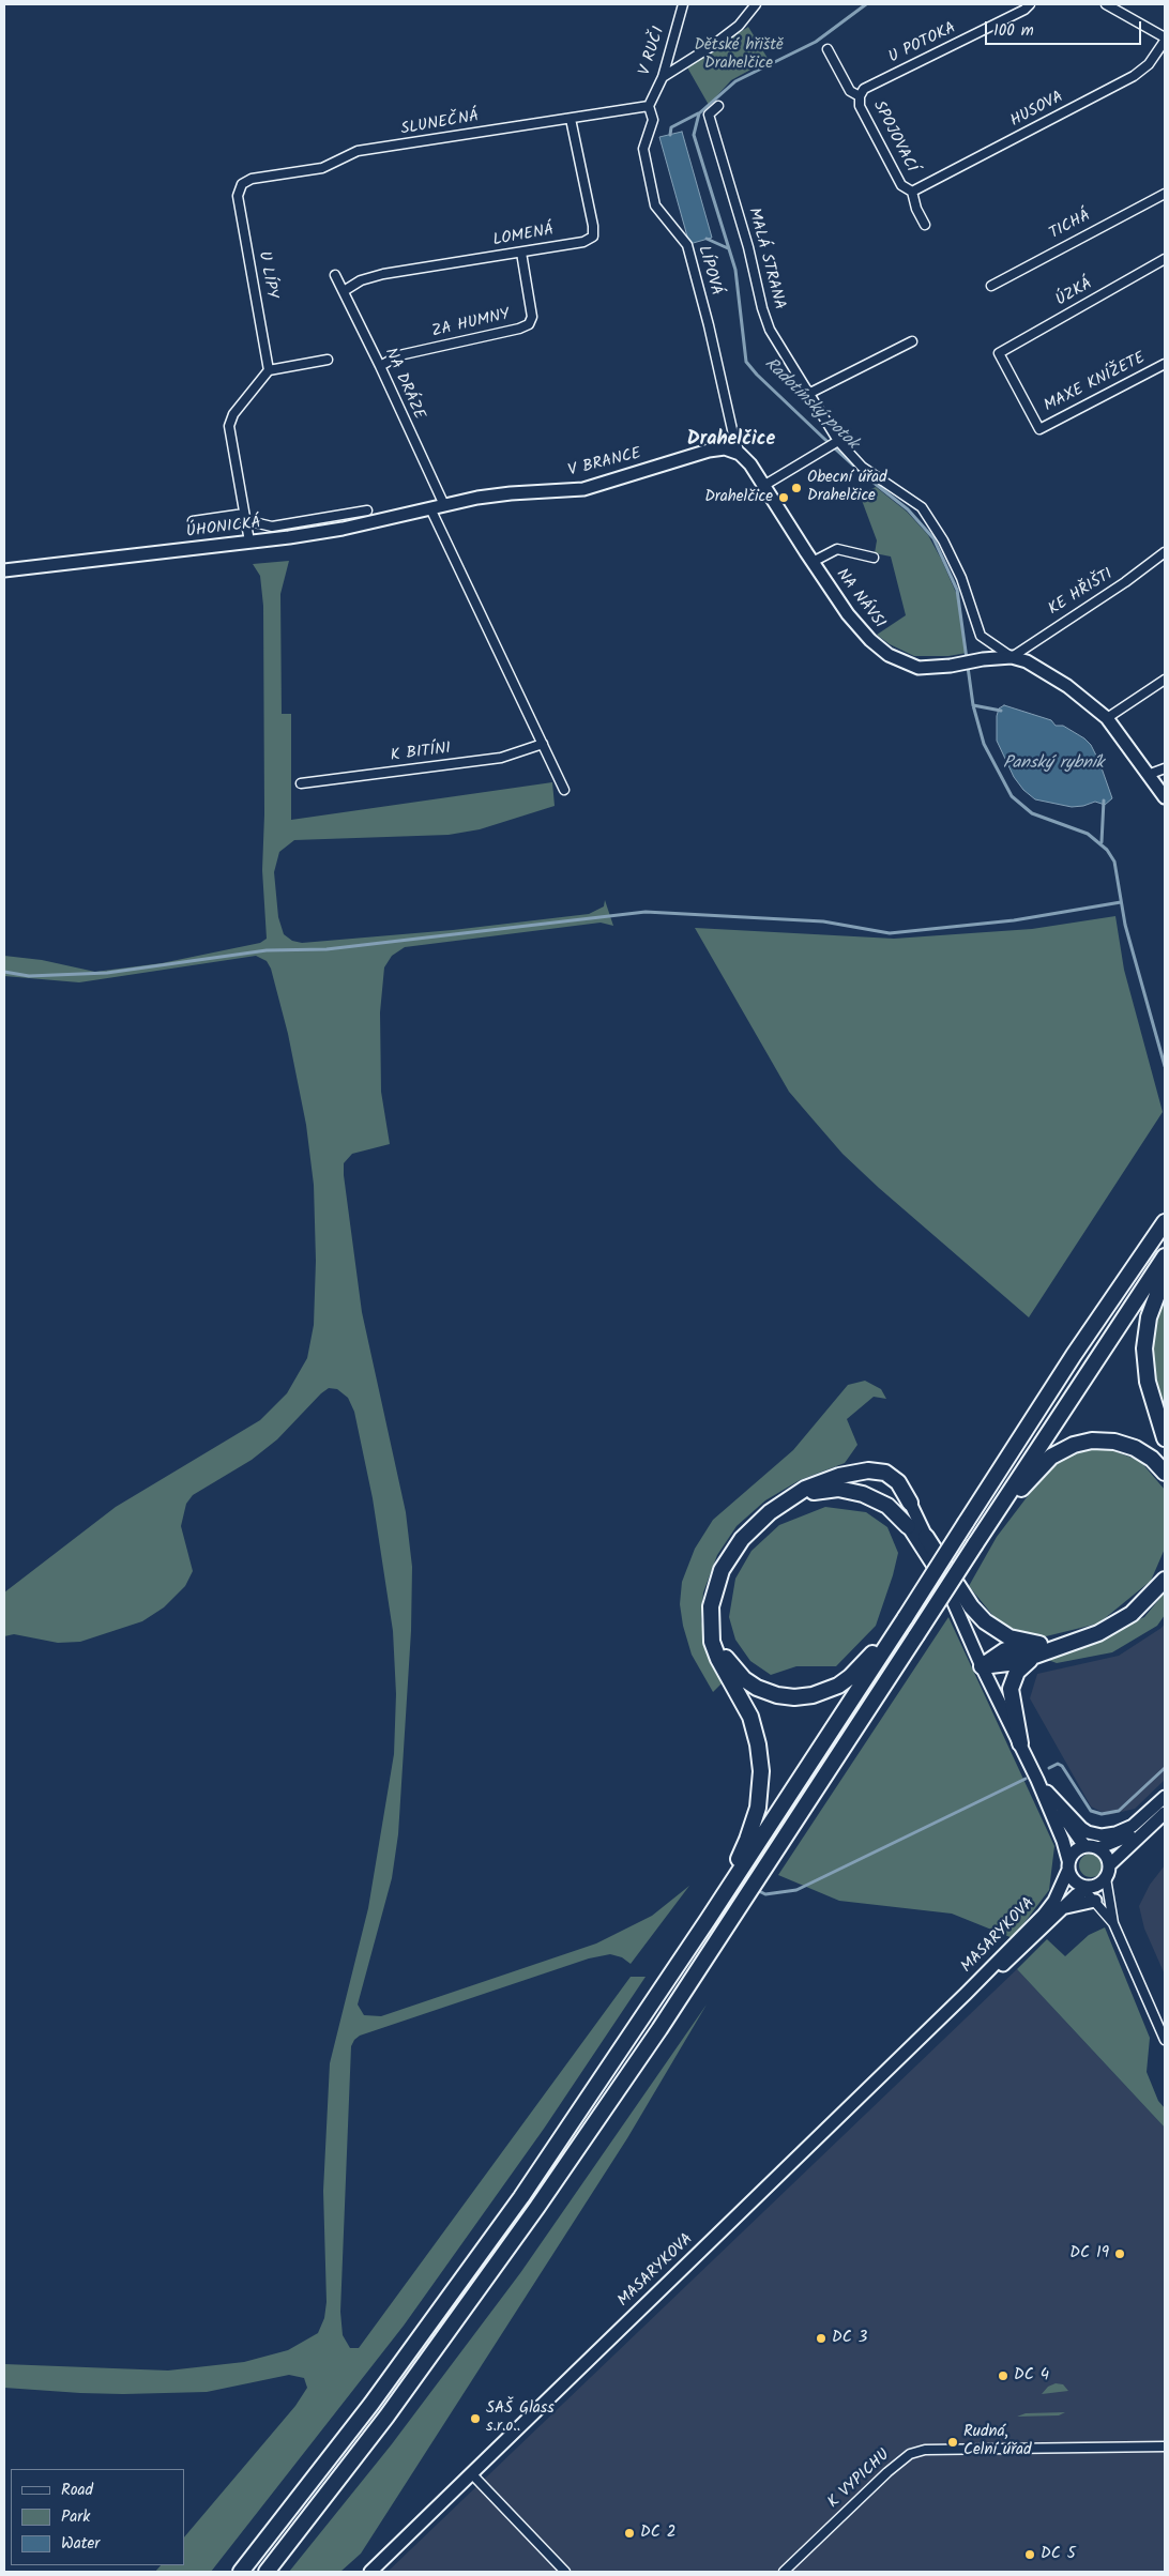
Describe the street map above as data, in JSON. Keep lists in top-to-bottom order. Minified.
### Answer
{"streets":{"main road":["V BRANCE","ÚHONICKÁ","NA NÁVSI","MASARYKOVA"],"street":["U POTOKA","V RUČI","HUSOVA","SLUNEČNÁ","SPOJOVACÍ","TICHÁ","LOMENÁ","MALÁ STRANA","LÍPOVÁ","U LÍPY","ÚZKÁ","ZA HUMNY","MAXE KNÍŽETE","NA DRÁZE","KE HŘIŠTI","K BITÍNI","K VYPICHU"]},"crossings":[["U POTOKA","SPOJOVACÍ"],["V RUČI","SLUNEČNÁ"],["V RUČI","LÍPOVÁ"],["HUSOVA","SPOJOVACÍ"],["SLUNEČNÁ","LOMENÁ"],["SLUNEČNÁ","LÍPOVÁ"],["SLUNEČNÁ","U LÍPY"],["LOMENÁ","ZA HUMNY"],["LOMENÁ","NA DRÁZE"],["MALÁ STRANA","KE HŘIŠTI"],["MALÁ STRANA","NA NÁVSI"],["LÍPOVÁ","V BRANCE"],["LÍPOVÁ","NA NÁVSI"],["ÚZKÁ","MAXE KNÍŽETE"],["ZA HUMNY","NA DRÁZE"],["NA DRÁZE","V BRANCE"],["NA DRÁZE","ÚHONICKÁ"],["V BRANCE","ÚHONICKÁ"],["V BRANCE","NA NÁVSI"],["KE HŘIŠTI","NA NÁVSI"]],"districts":["Drahelčice"],"water":["Radotínský potok","Panský rybník"],"parks":["Dětské hřiště Drahelčice"],"places":["Obecní úřad Drahelčice","Drahelčice","DC 19","DC 3","DC 4","SAŠ Glass s.r.o..","Rudná, Celní úřad","DC 2","DC 5"],"legend":["Road","Park","Water"],"scale_bar":"100 m"}
